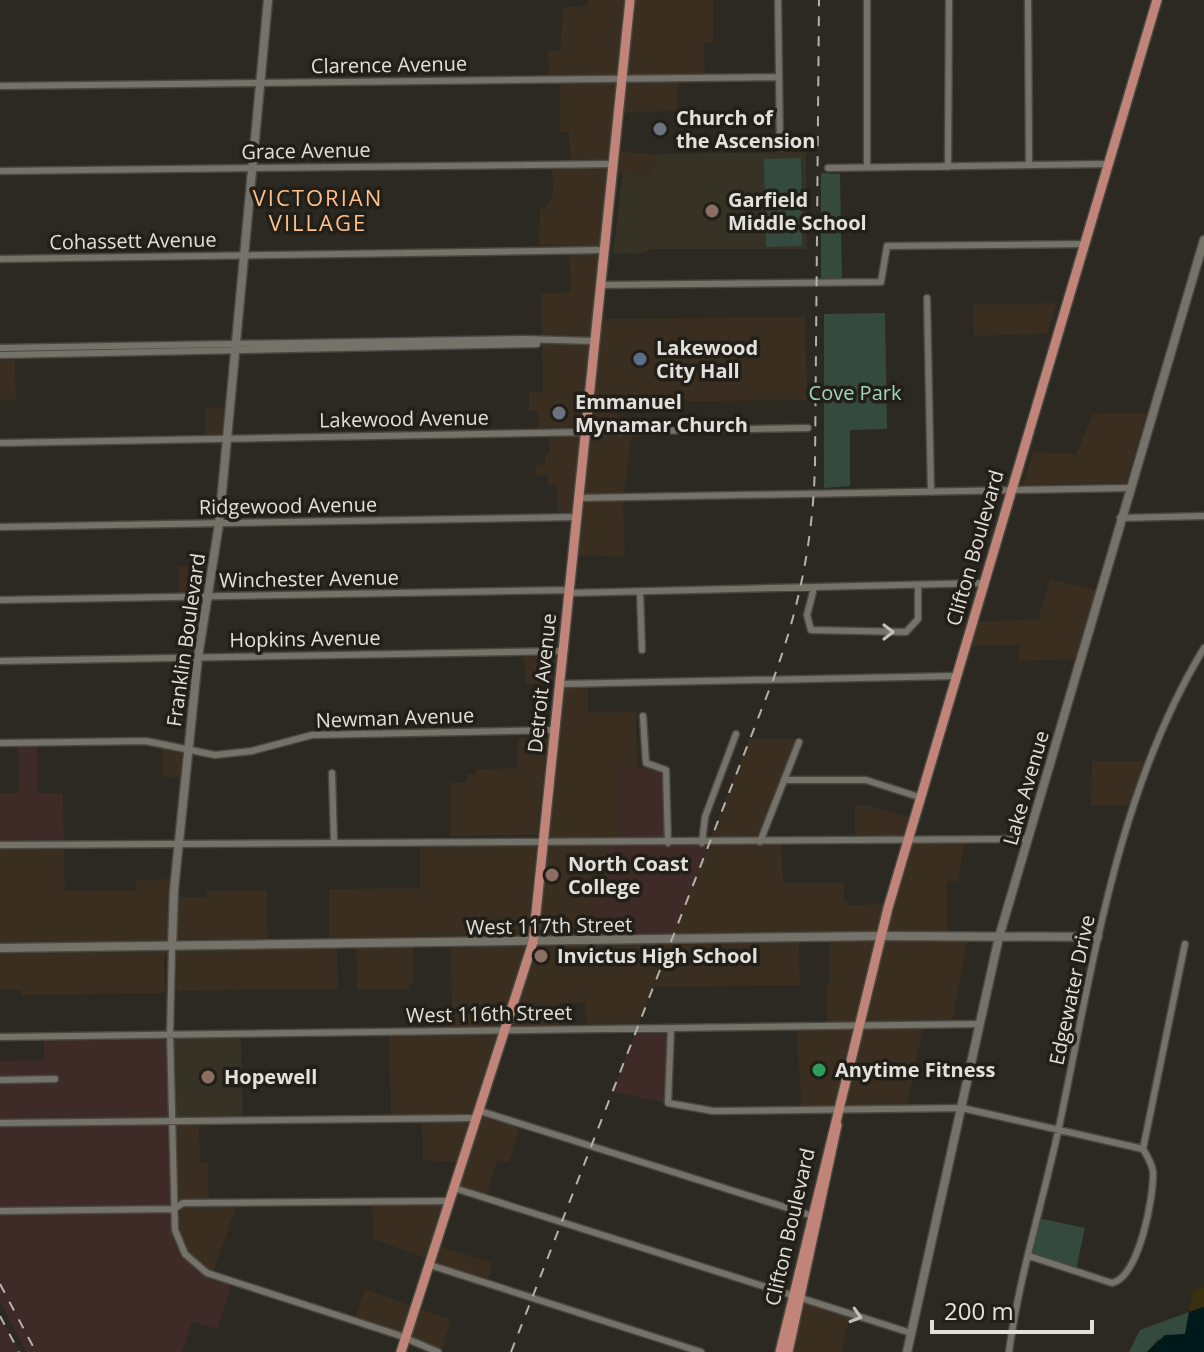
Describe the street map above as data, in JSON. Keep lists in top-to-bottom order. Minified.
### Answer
{"streets":{"main road":["Clifton Boulevard","Detroit Avenue"],"street":["Clarence Avenue","Grace Avenue","Cohassett Avenue","Lakewood Avenue","Ridgewood Avenue","Winchester Avenue","Hopkins Avenue","Franklin Boulevard","Newman Avenue","Lake Avenue","West 117th Street","Edgewater Drive","West 116th Street"]},"crossings":[["Clarence Avenue","Franklin Boulevard"],["Clarence Avenue","Detroit Avenue"],["Grace Avenue","Franklin Boulevard"],["Grace Avenue","Detroit Avenue"],["Cohassett Avenue","Franklin Boulevard"],["Cohassett Avenue","Detroit Avenue"],["Lakewood Avenue","Franklin Boulevard"],["Lakewood Avenue","Detroit Avenue"],["Ridgewood Avenue","Franklin Boulevard"],["Ridgewood Avenue","Detroit Avenue"],["Clifton Boulevard","Winchester Avenue"],["Clifton Boulevard","West 117th Street"],["Clifton Boulevard","West 116th Street"],["Winchester Avenue","Franklin Boulevard"],["Winchester Avenue","Detroit Avenue"],["Hopkins Avenue","Franklin Boulevard"],["Hopkins Avenue","Detroit Avenue"],["Franklin Boulevard","Detroit Avenue"],["Franklin Boulevard","Newman Avenue"],["Franklin Boulevard","West 117th Street"],["Franklin Boulevard","West 116th Street"],["Detroit Avenue","Newman Avenue"],["Detroit Avenue","West 117th Street"],["Detroit Avenue","West 116th Street"],["Lake Avenue","West 117th Street"],["Lake Avenue","West 116th Street"],["West 117th Street","Edgewater Drive"]],"districts":["VICTORIAN VILLAGE"],"parks":["Cove Park"],"places":["Church of the Ascension","Garfield Middle School","Lakewood City Hall","Emmanuel Mynamar Church","North Coast College","Invictus High School","Anytime Fitness","Hopewell"],"scale_bar":"200 m"}
